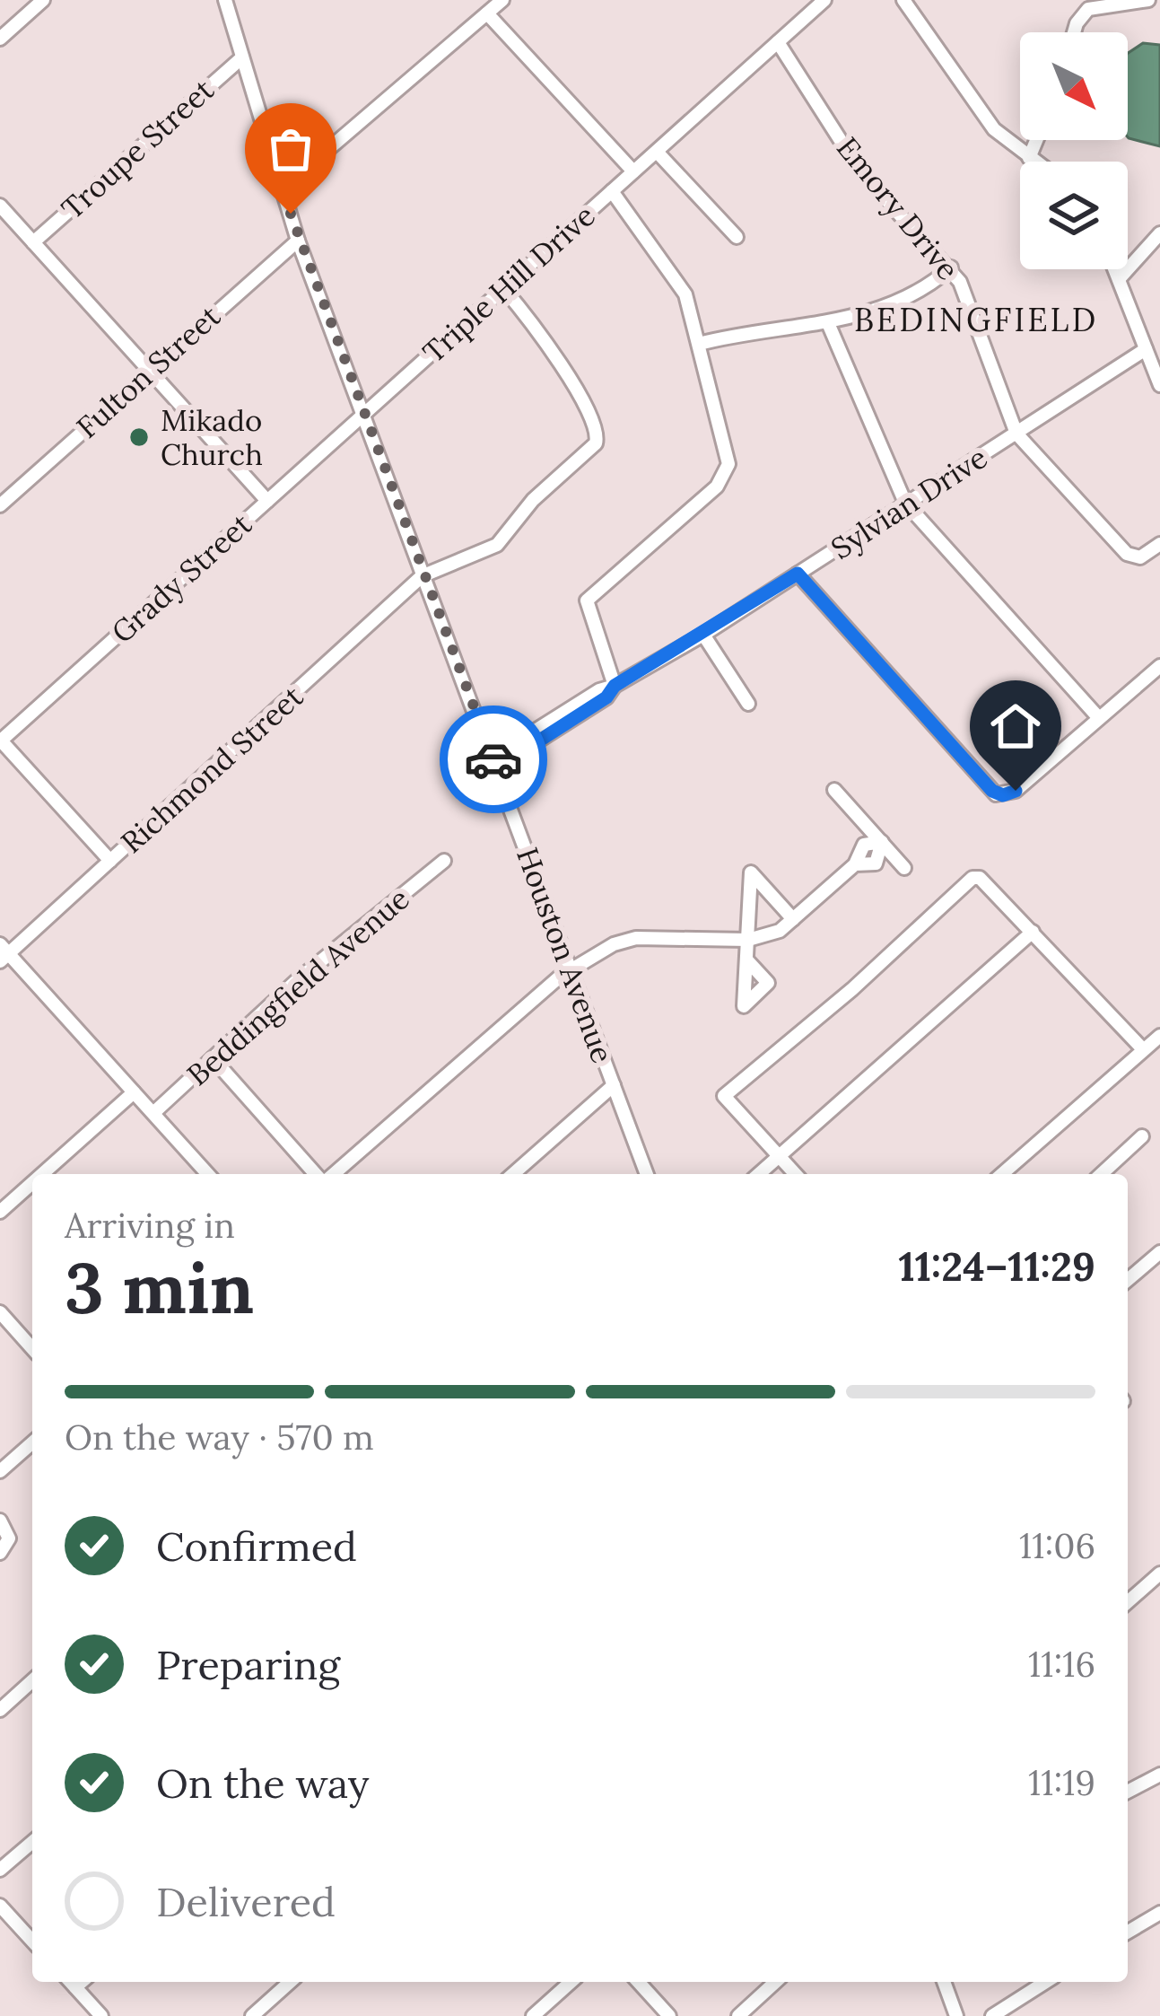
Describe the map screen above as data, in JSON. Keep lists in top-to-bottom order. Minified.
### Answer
{"streets":{"street":["Troupe Street","Emory Drive","Triple Hill Drive","Fulton Street","Sylvian Drive","Grady Street","Richmond Street","Houston Avenue","Beddingfield Avenue"]},"crossings":[["Troupe Street","Houston Avenue"],["Emory Drive","Triple Hill Drive"],["Emory Drive","Sylvian Drive"],["Triple Hill Drive","Grady Street"],["Triple Hill Drive","Richmond Street"],["Triple Hill Drive","Houston Avenue"],["Fulton Street","Houston Avenue"],["Sylvian Drive","Houston Avenue"],["Grady Street","Houston Avenue"],["Richmond Street","Houston Avenue"]],"districts":["BEDINGFIELD"],"places":["Mikado Church"],"north":"bottom right","page":{"heading":["3 min","Arriving in","11:24–11:29"],"bar":"On the way · 570 m","list":[["Confirmed","11:06"],["Preparing","11:16"],["On the way","11:19"],"Delivered"]}}
